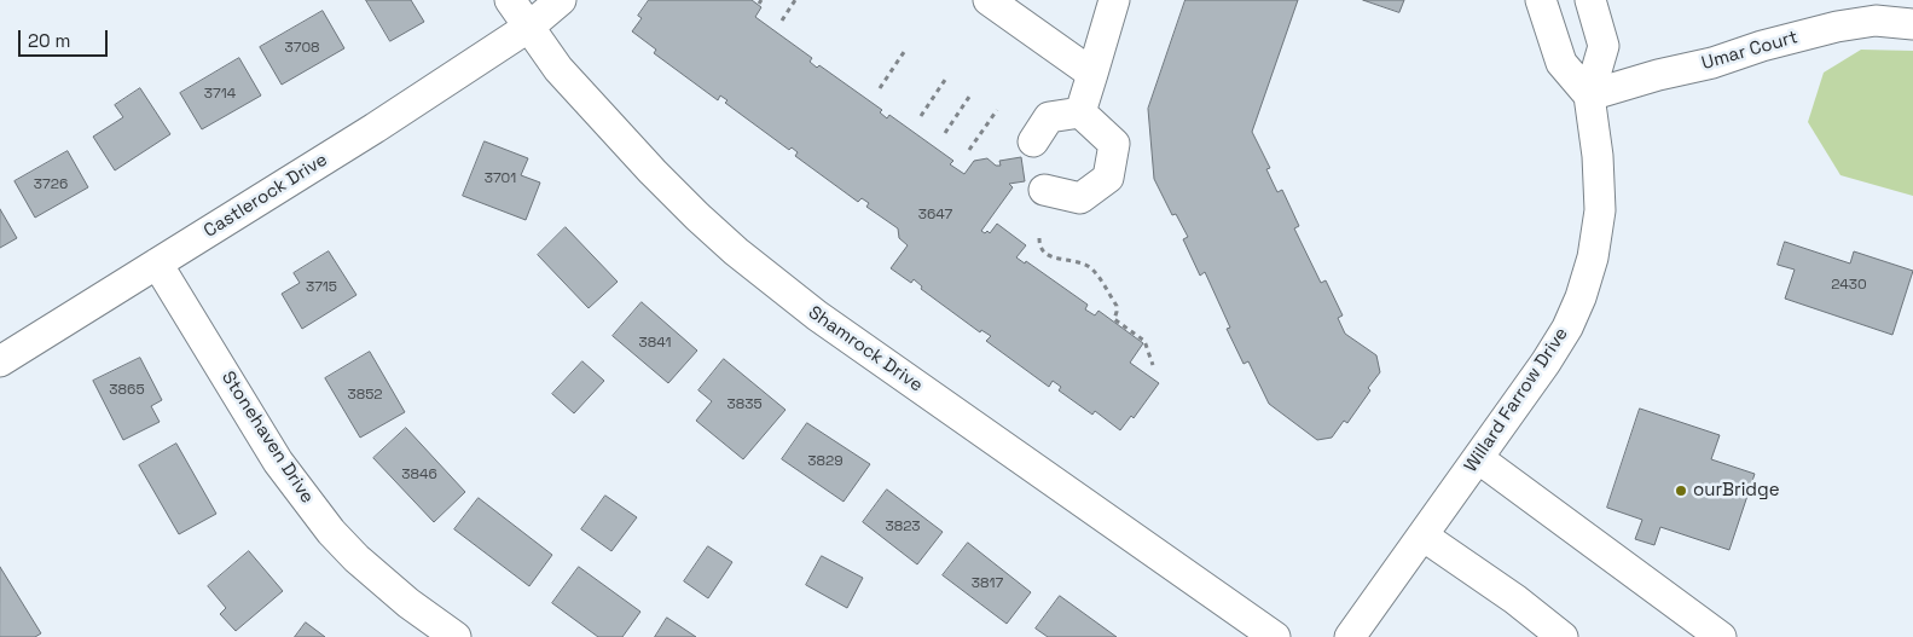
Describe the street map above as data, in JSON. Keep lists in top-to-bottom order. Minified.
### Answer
{"streets":{"street":["Umar Court","Castlerock Drive","Shamrock Drive","Willard Farrow Drive","Stonehaven Drive"]},"crossings":[["Umar Court","Willard Farrow Drive"],["Castlerock Drive","Shamrock Drive"],["Castlerock Drive","Stonehaven Drive"]],"places":["ourBridge"],"house_numbers":["3708","3714","3701","3726","3647","2430","3715","3841","3865","3852","3835","3829","3846","3823","3817"],"scale_bar":"20 m"}
